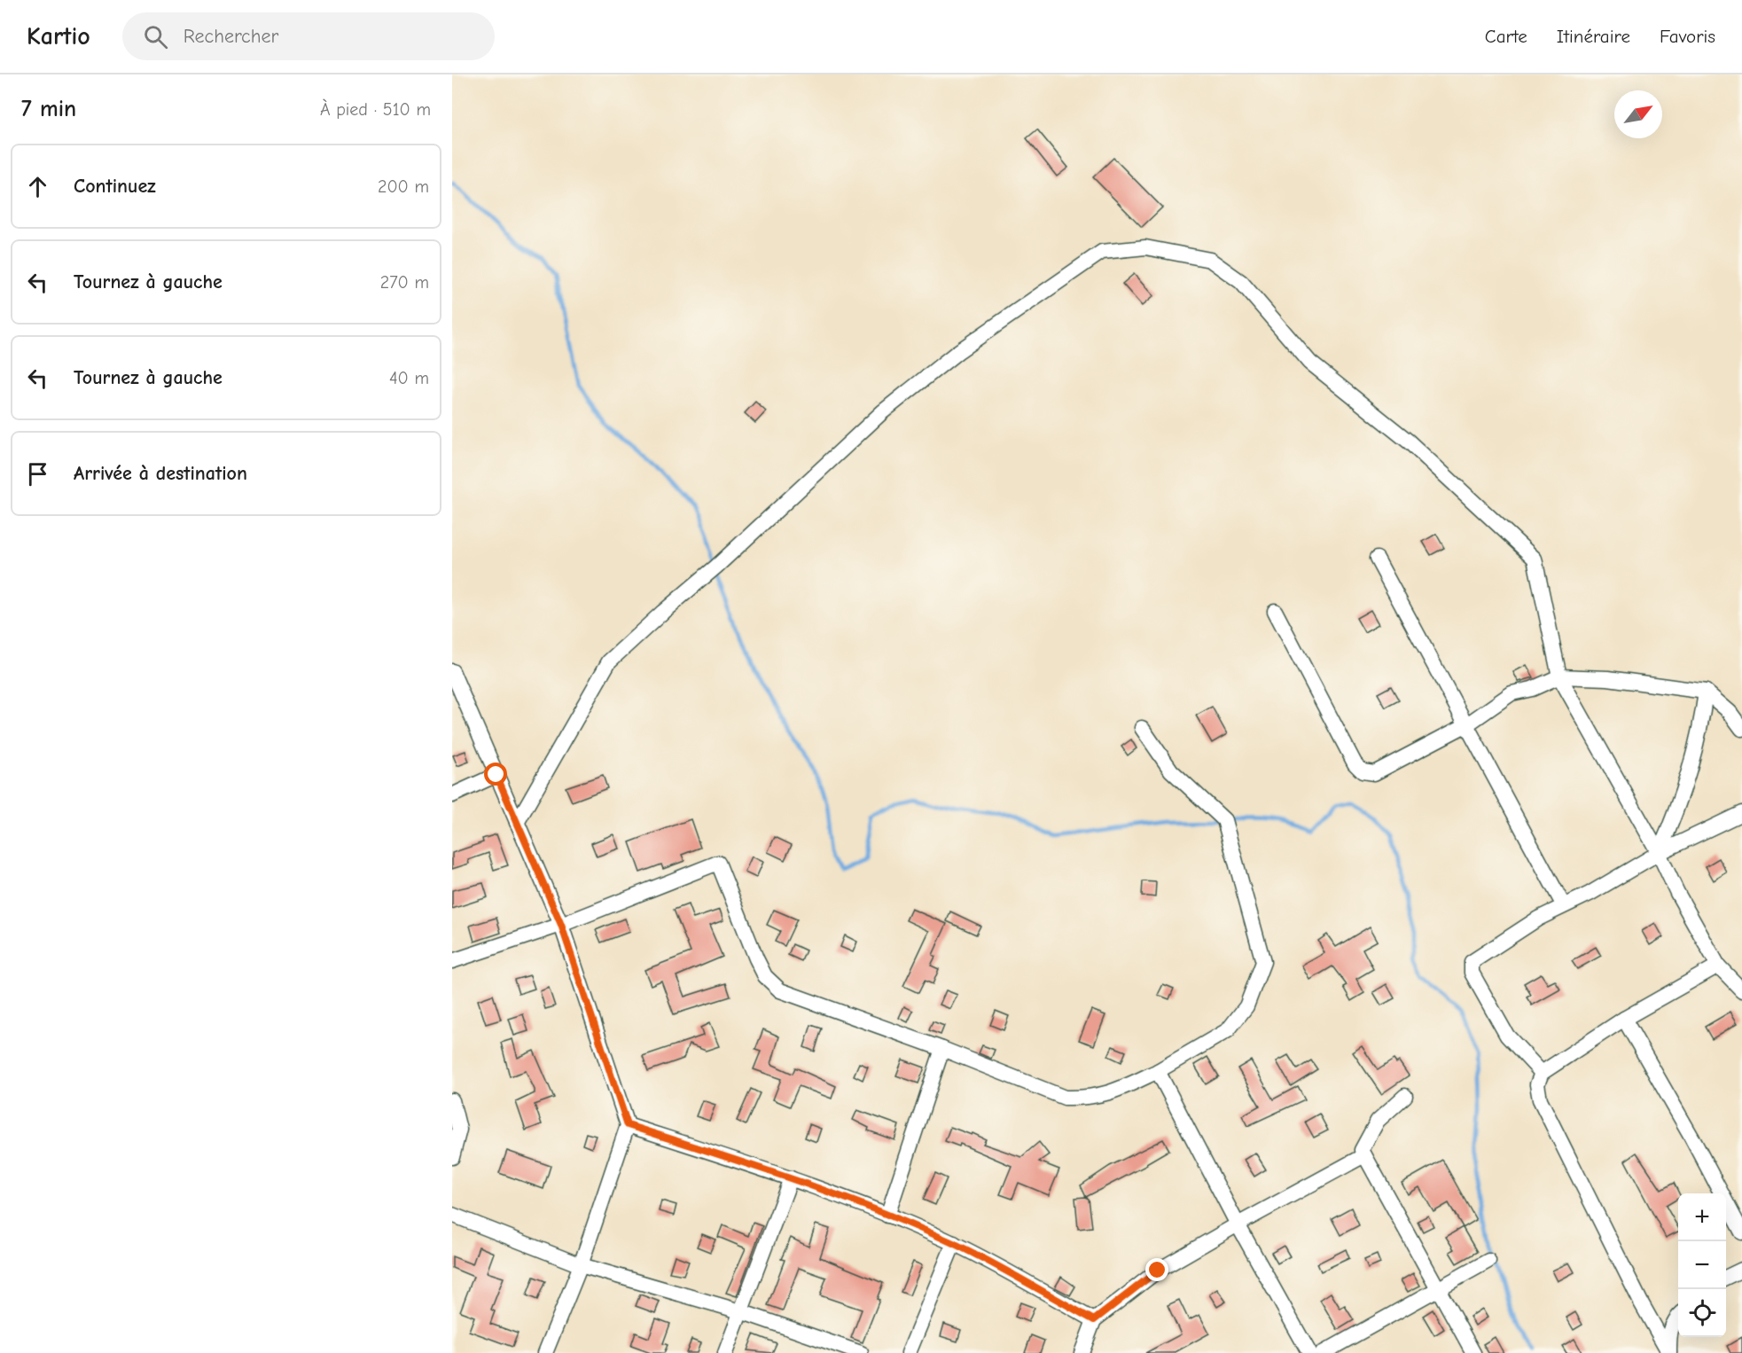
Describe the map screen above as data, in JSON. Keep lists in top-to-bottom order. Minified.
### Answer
{"north":"top right","page":{"header":"Kartio","search":"Rechercher","nav":["Carte","Itinéraire","Favoris"],"heading":["7 min","À pied · 510 m"],"list":[["Continuez","200 m"],["Tournez à gauche","270 m"],["Tournez à gauche","40 m"],"Arrivée à destination"],"map_buttons":["+","−"]}}
